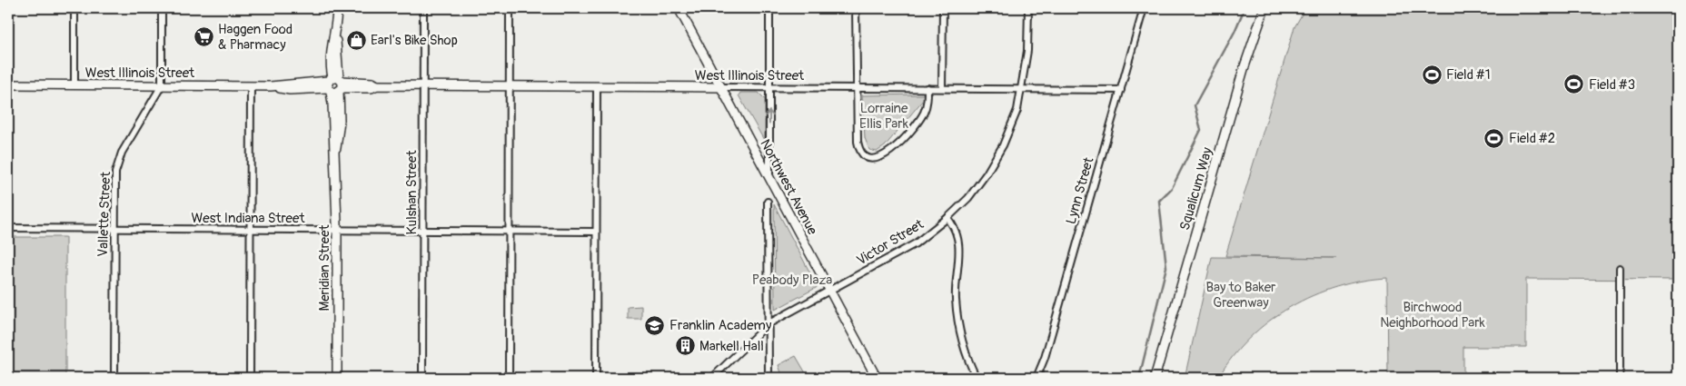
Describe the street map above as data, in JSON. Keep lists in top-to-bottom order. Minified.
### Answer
{"streets":{"main road":["West Illinois Street","Northwest Avenue","Squalicum Way","Meridian Street"],"street":["Lynn Street","Kulshan Street","Vallette Street","West Indiana Street","Victor Street"]},"crossings":[["West Illinois Street","Northwest Avenue"],["West Illinois Street","Lynn Street"],["West Illinois Street","Kulshan Street"],["West Illinois Street","Vallette Street"],["West Illinois Street","Victor Street"],["West Illinois Street","Meridian Street"],["Northwest Avenue","Victor Street"],["Kulshan Street","West Indiana Street"],["Vallette Street","West Indiana Street"],["West Indiana Street","Meridian Street"]],"parks":["Lorraine Ellis Park","Peabody Plaza","Bay to Baker Greenway","Birchwood Neighborhood Park"],"places":{"supermarket":["Haggen Food & Pharmacy"],"shop":["Earl's Bike Shop"],"sports":["Field #1","Field #3","Field #2"],"school or university":["Franklin Academy"],"building":["Markell Hall"]}}
